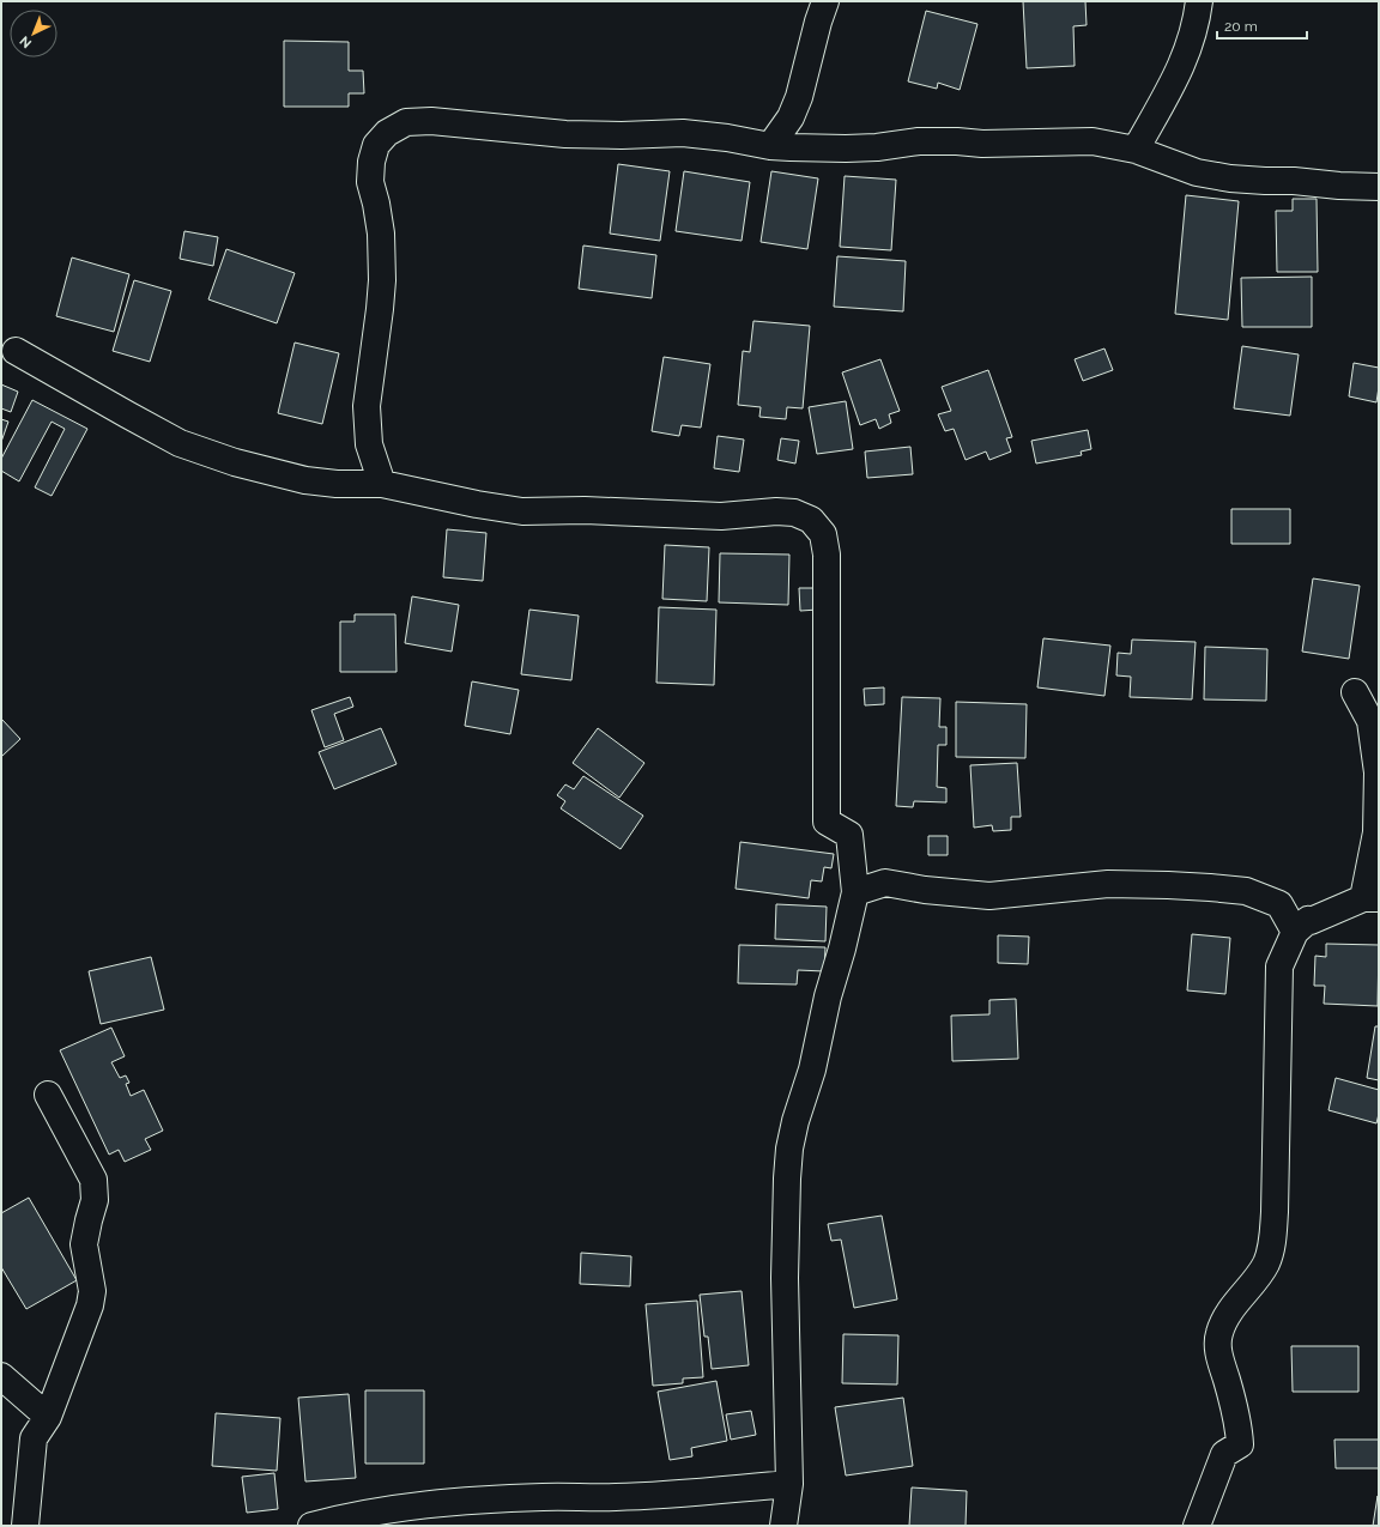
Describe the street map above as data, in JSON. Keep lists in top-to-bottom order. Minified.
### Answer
{"scale_bar":"20 m","north":"bottom left"}
